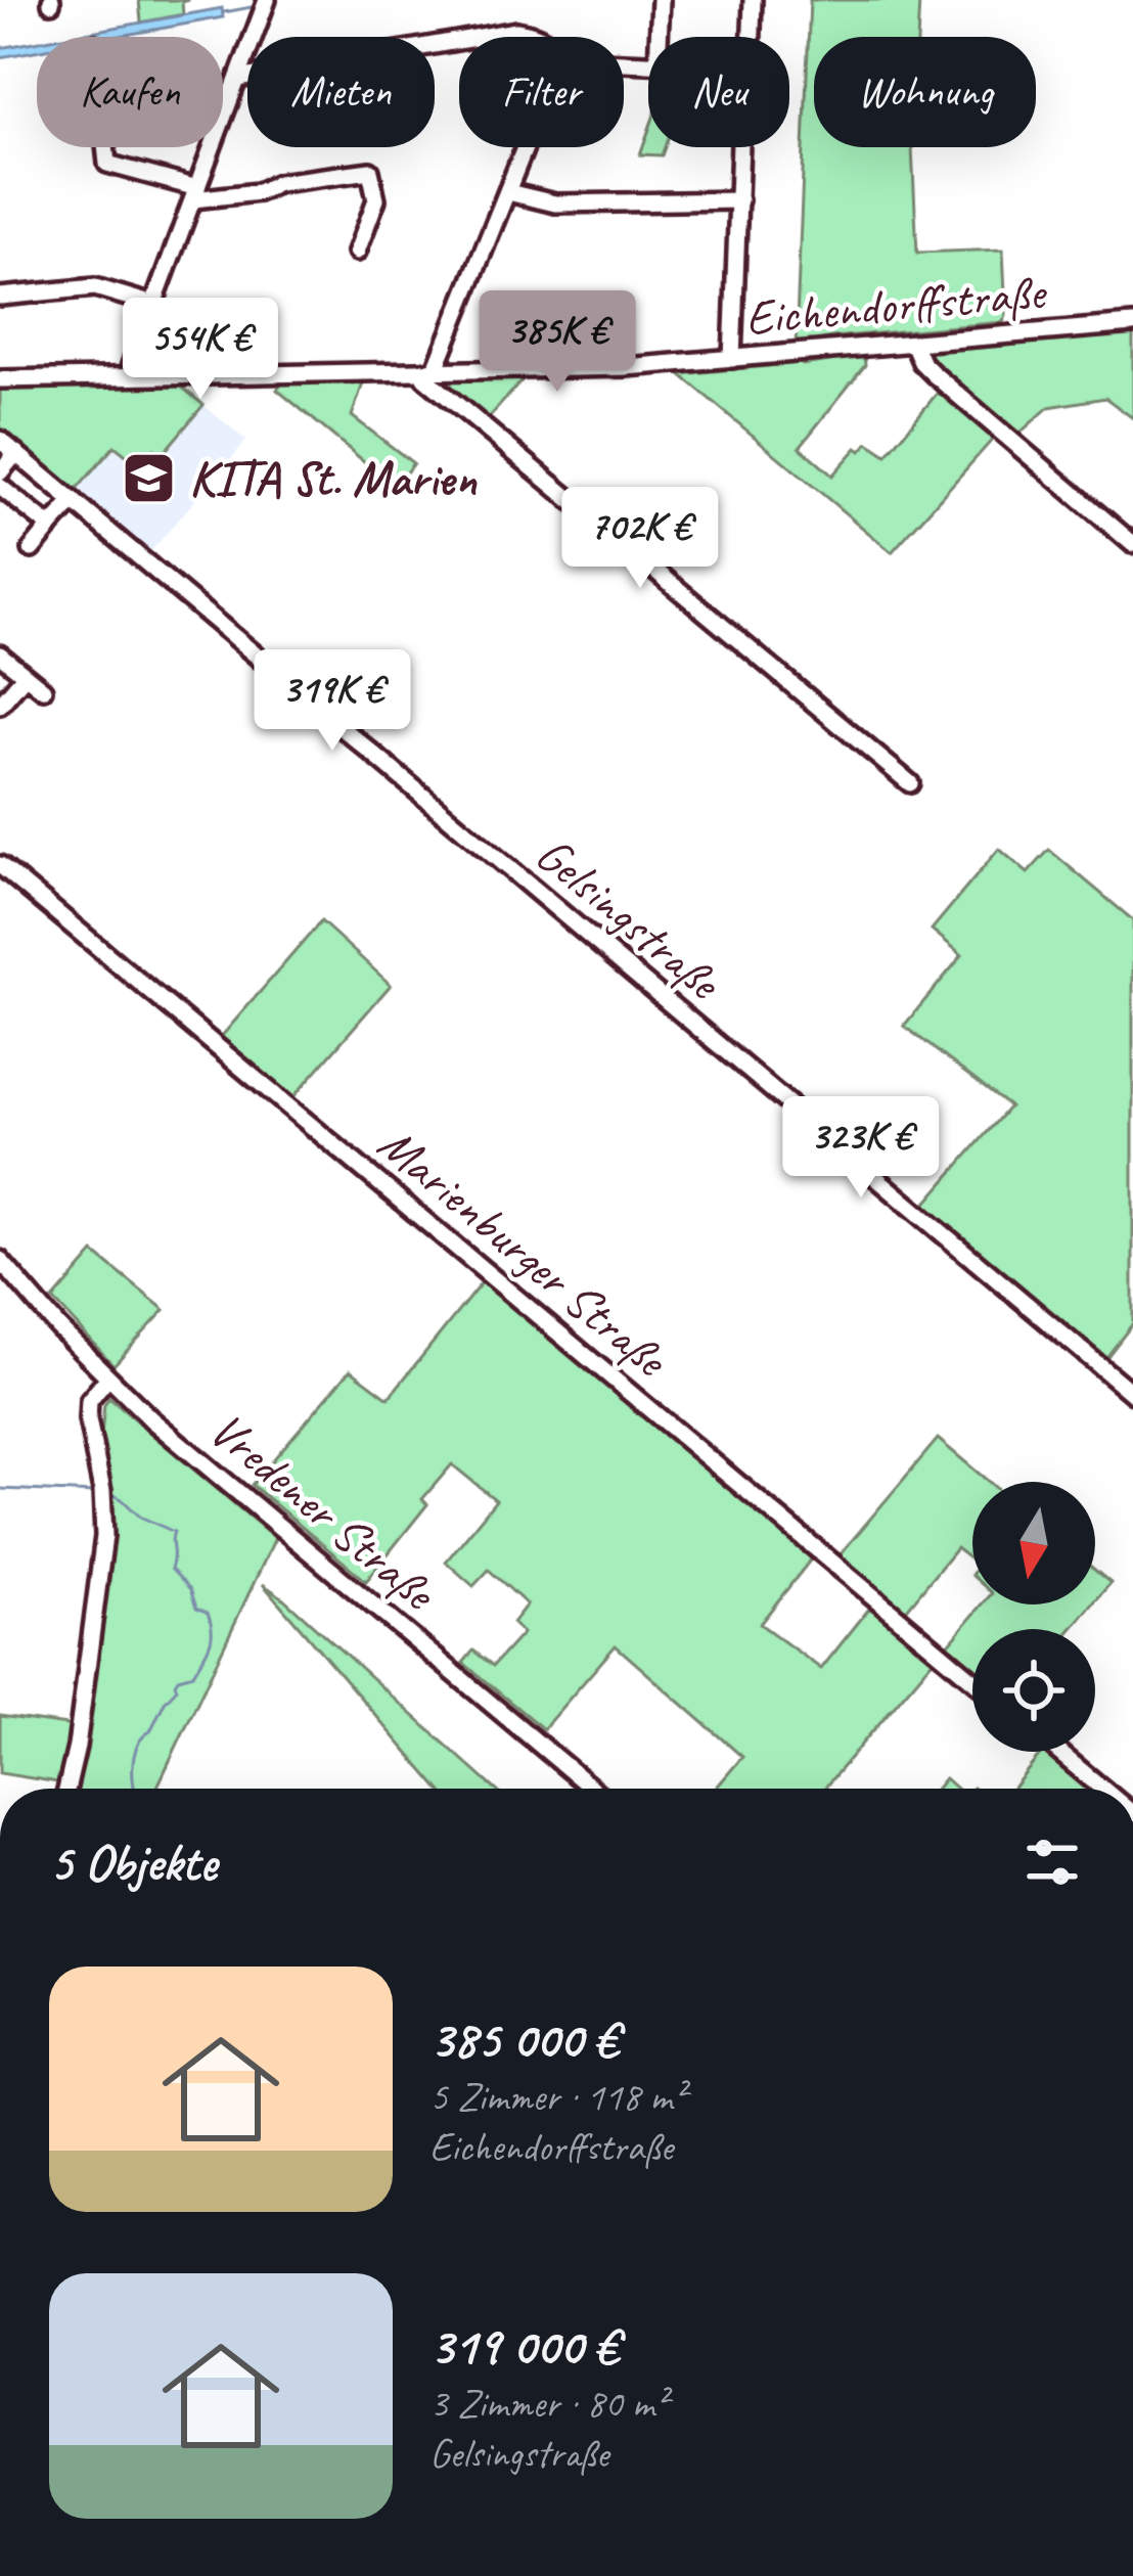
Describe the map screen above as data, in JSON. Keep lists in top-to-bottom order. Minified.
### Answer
{"streets":{"street":["Eichendorffstraße","Gelsingstraße","Marienburger Straße","Vredener Straße"]},"places":{"school or university":["KITA St. Marien"]},"north":"bottom","page":{"chip":["Kaufen","Mieten","Filter","Neu","Wohnung"],"price":["385K €","554K €","702K €","319K €","323K €"],"heading":"5 Objekte","list":[{"name":"385 000 €","note":"5 Zimmer · 118 m² · Eichendorffstraße"},{"name":"319 000 €","note":"3 Zimmer · 80 m² · Gelsingstraße"}]}}
